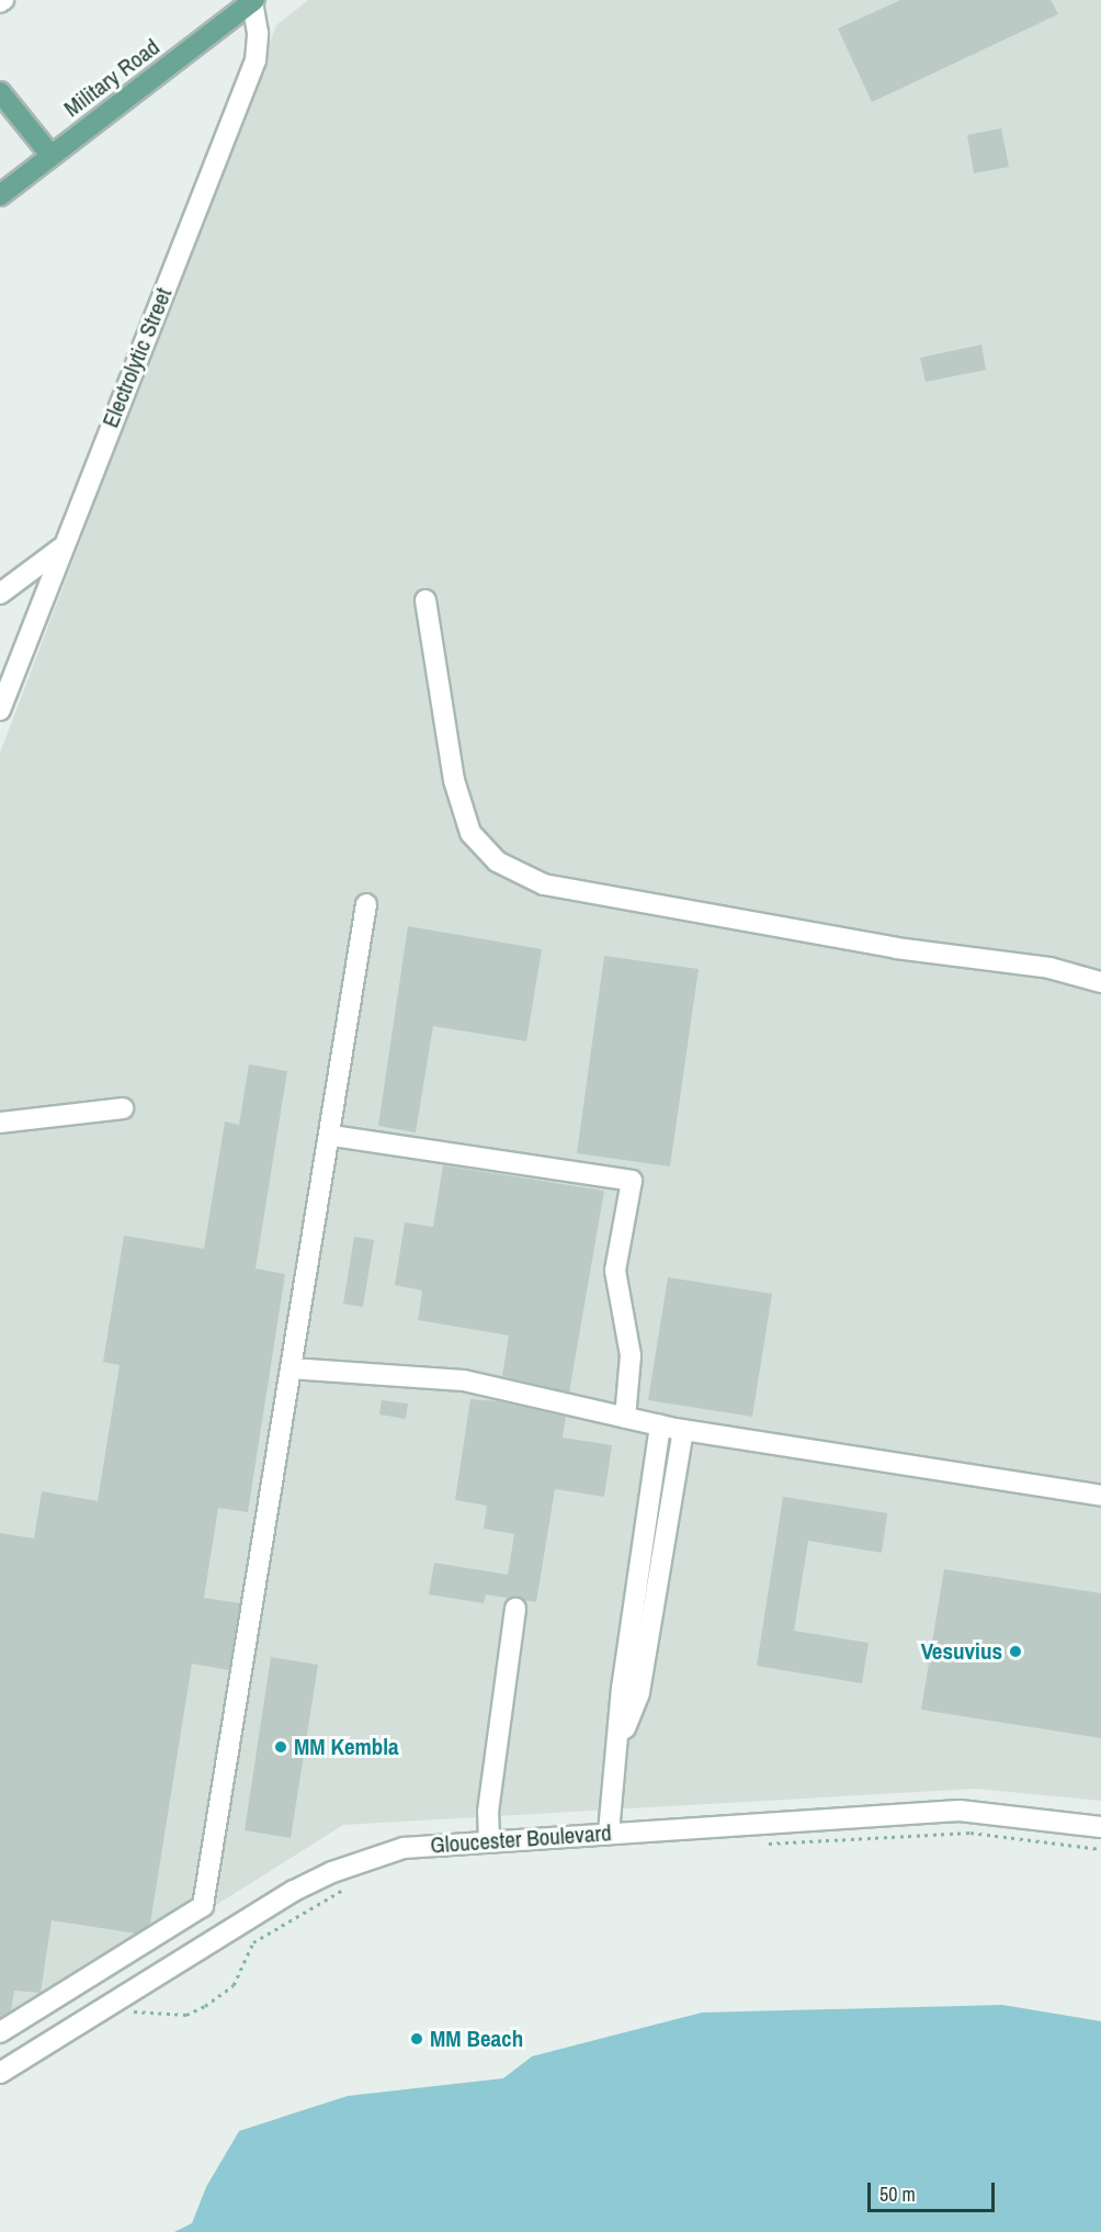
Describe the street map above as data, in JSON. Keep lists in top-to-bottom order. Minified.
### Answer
{"streets":{"main road":["Military Road"],"street":["Electrolytic Street","Gloucester Boulevard"]},"crossings":[["Military Road","Electrolytic Street"]],"places":["Vesuvius","MM Kembla","MM Beach"],"scale_bar":"50 m"}
